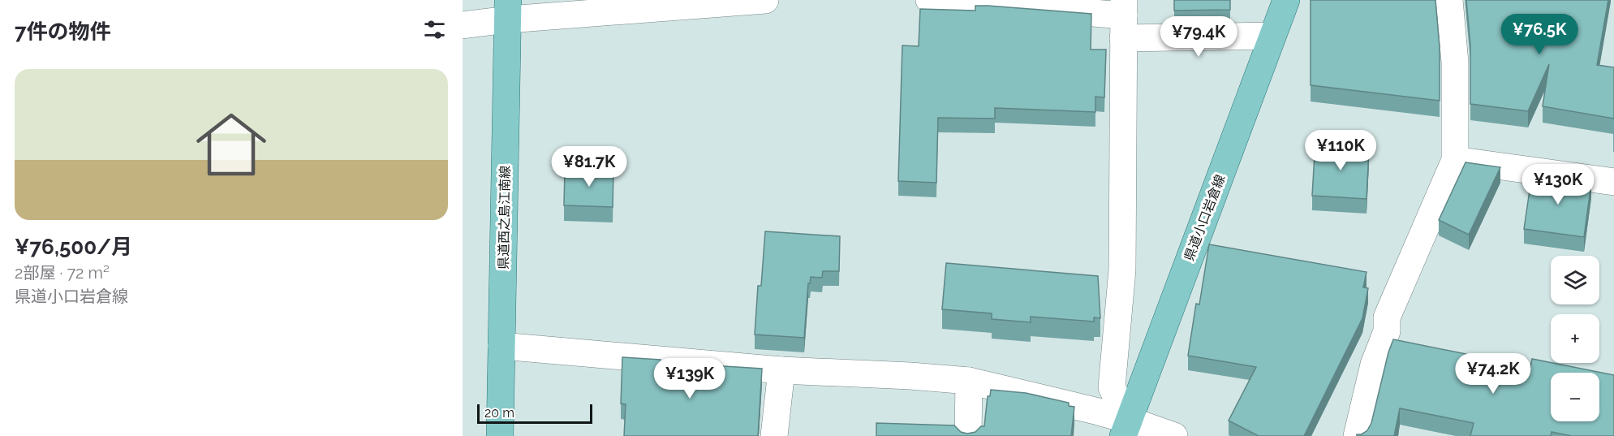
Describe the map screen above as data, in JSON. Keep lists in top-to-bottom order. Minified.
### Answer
{"streets":{"main road":["県道西之島江南線","県道小口岩倉線"]},"scale_bar":"20 m","page":{"heading":"7件の物件","price":["¥76.5K","¥79.4K","¥110K","¥81.7K","¥130K","¥74.2K","¥139K"],"list":[{"name":"¥76,500/月","note":"2部屋 · 72 m² · 県道小口岩倉線"}],"map_buttons":["+","−"],"scale":"20 m"}}
